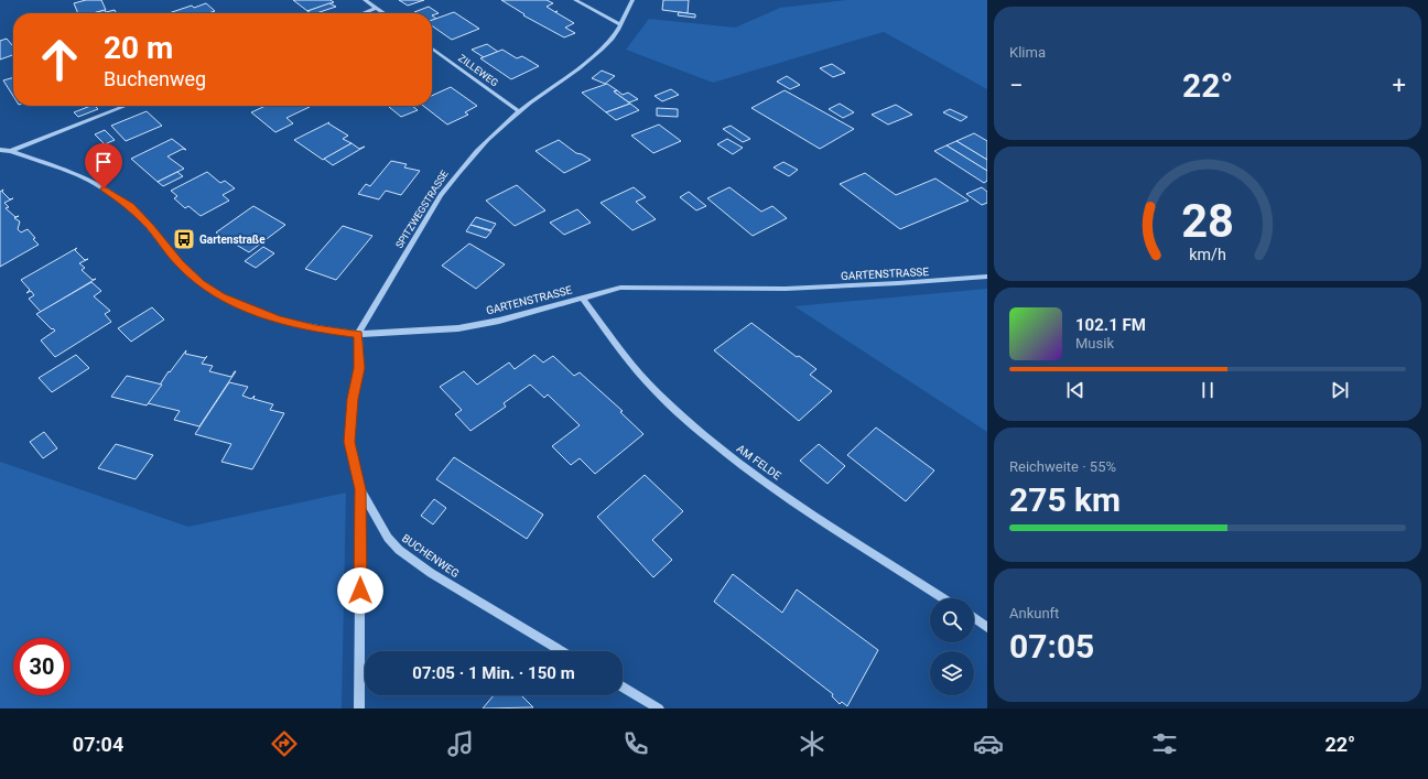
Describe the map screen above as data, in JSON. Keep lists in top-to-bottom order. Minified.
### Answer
{"streets":{"street":["ZILLEWEG","SPITZWEGSTRASSE","GARTENSTRASSE","AM FELDE","BUCHENWEG"]},"crossings":[["ZILLEWEG","SPITZWEGSTRASSE"],["SPITZWEGSTRASSE","GARTENSTRASSE"],["SPITZWEGSTRASSE","BUCHENWEG"],["GARTENSTRASSE","AM FELDE"],["GARTENSTRASSE","BUCHENWEG"]],"places":{"bus stop":["Gartenstraße"]},"page":{"tile":["Klima",["Reichweite · 55%","275 km"],["Ankunft","07:05"]],"turn":["20 m","Buchenweg"],"heat":["−","22°","+"],"song":["102.1 FM","Musik"],"limit":"30","trip":"07:05 · 1 Min. · 150 m","tabs":["07:04","22°"],"gauge":["28","km/h"]}}
